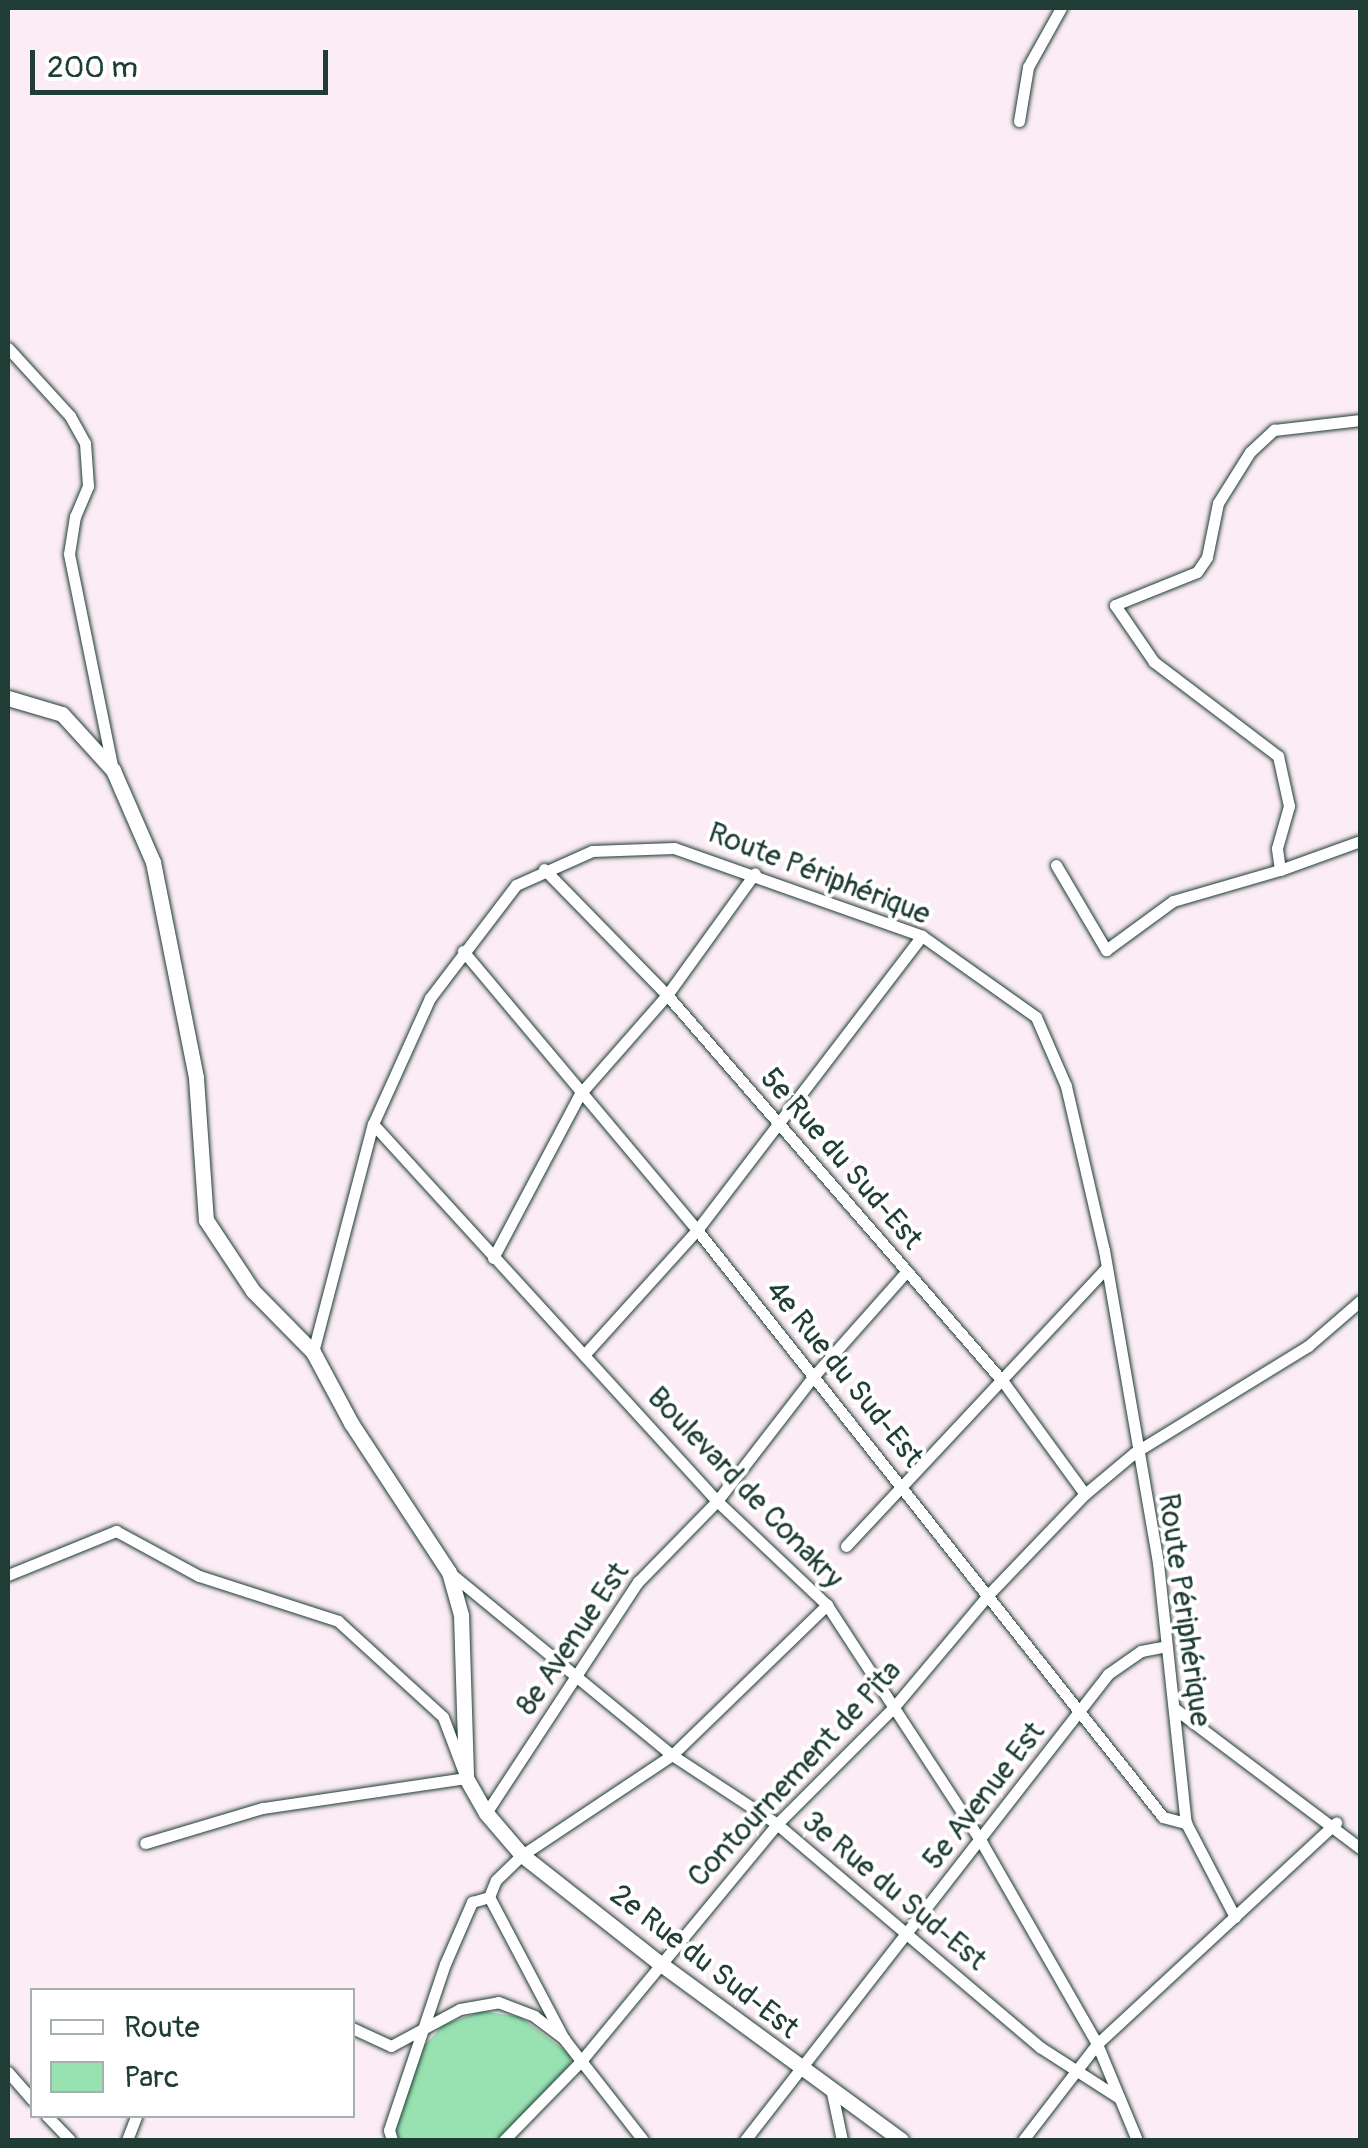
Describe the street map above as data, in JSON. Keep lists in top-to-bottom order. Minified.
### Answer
{"streets":{"street":["Route Périphérique","5e Rue du Sud-Est","4e Rue du Sud-Est","Boulevard de Conakry","8e Avenue Est","Contournement de Pita","5e Avenue Est","3e Rue du Sud-Est","2e Rue du Sud-Est"]},"crossings":[["Route Périphérique","5e Rue du Sud-Est"],["Route Périphérique","4e Rue du Sud-Est"],["Route Périphérique","Boulevard de Conakry"],["Route Périphérique","Contournement de Pita"],["Route Périphérique","5e Avenue Est"],["5e Rue du Sud-Est","8e Avenue Est"],["5e Rue du Sud-Est","Contournement de Pita"],["4e Rue du Sud-Est","8e Avenue Est"],["4e Rue du Sud-Est","Contournement de Pita"],["4e Rue du Sud-Est","5e Avenue Est"],["Boulevard de Conakry","8e Avenue Est"],["Boulevard de Conakry","Contournement de Pita"],["Boulevard de Conakry","5e Avenue Est"],["Boulevard de Conakry","3e Rue du Sud-Est"],["8e Avenue Est","3e Rue du Sud-Est"],["8e Avenue Est","2e Rue du Sud-Est"],["Contournement de Pita","3e Rue du Sud-Est"],["Contournement de Pita","2e Rue du Sud-Est"],["5e Avenue Est","3e Rue du Sud-Est"],["5e Avenue Est","2e Rue du Sud-Est"]],"legend":["Route","Parc"],"scale_bar":"200 m"}
